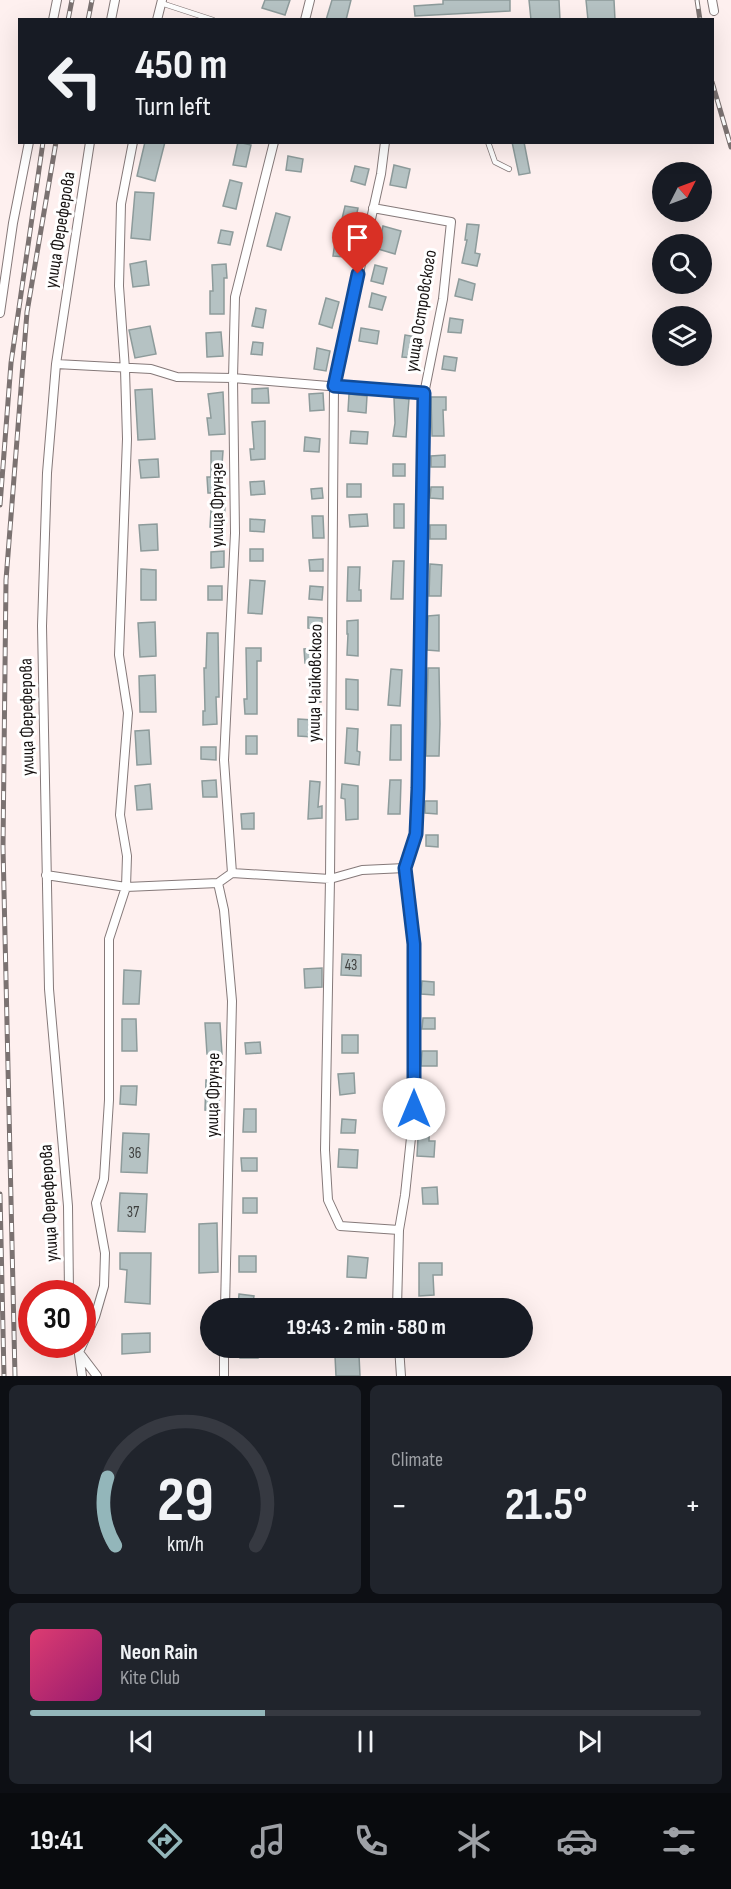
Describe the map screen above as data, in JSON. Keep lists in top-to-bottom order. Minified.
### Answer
{"streets":{"street":["улица Фереферова","улица Островского","улица Фрунзе","улица Чайковского"]},"crossings":[["улица Островского","улица Чайковского"]],"house_numbers":["43","36","37"],"north":"top right","page":{"turn":["450 m","Turn left"],"limit":"30","trip":"19:43 · 2 min · 580 m","tile":"Climate","heat":["−","21.5°","+"],"song":["Neon Rain","Kite Club"],"tabs":"19:41","gauge":["29","km/h"]}}
